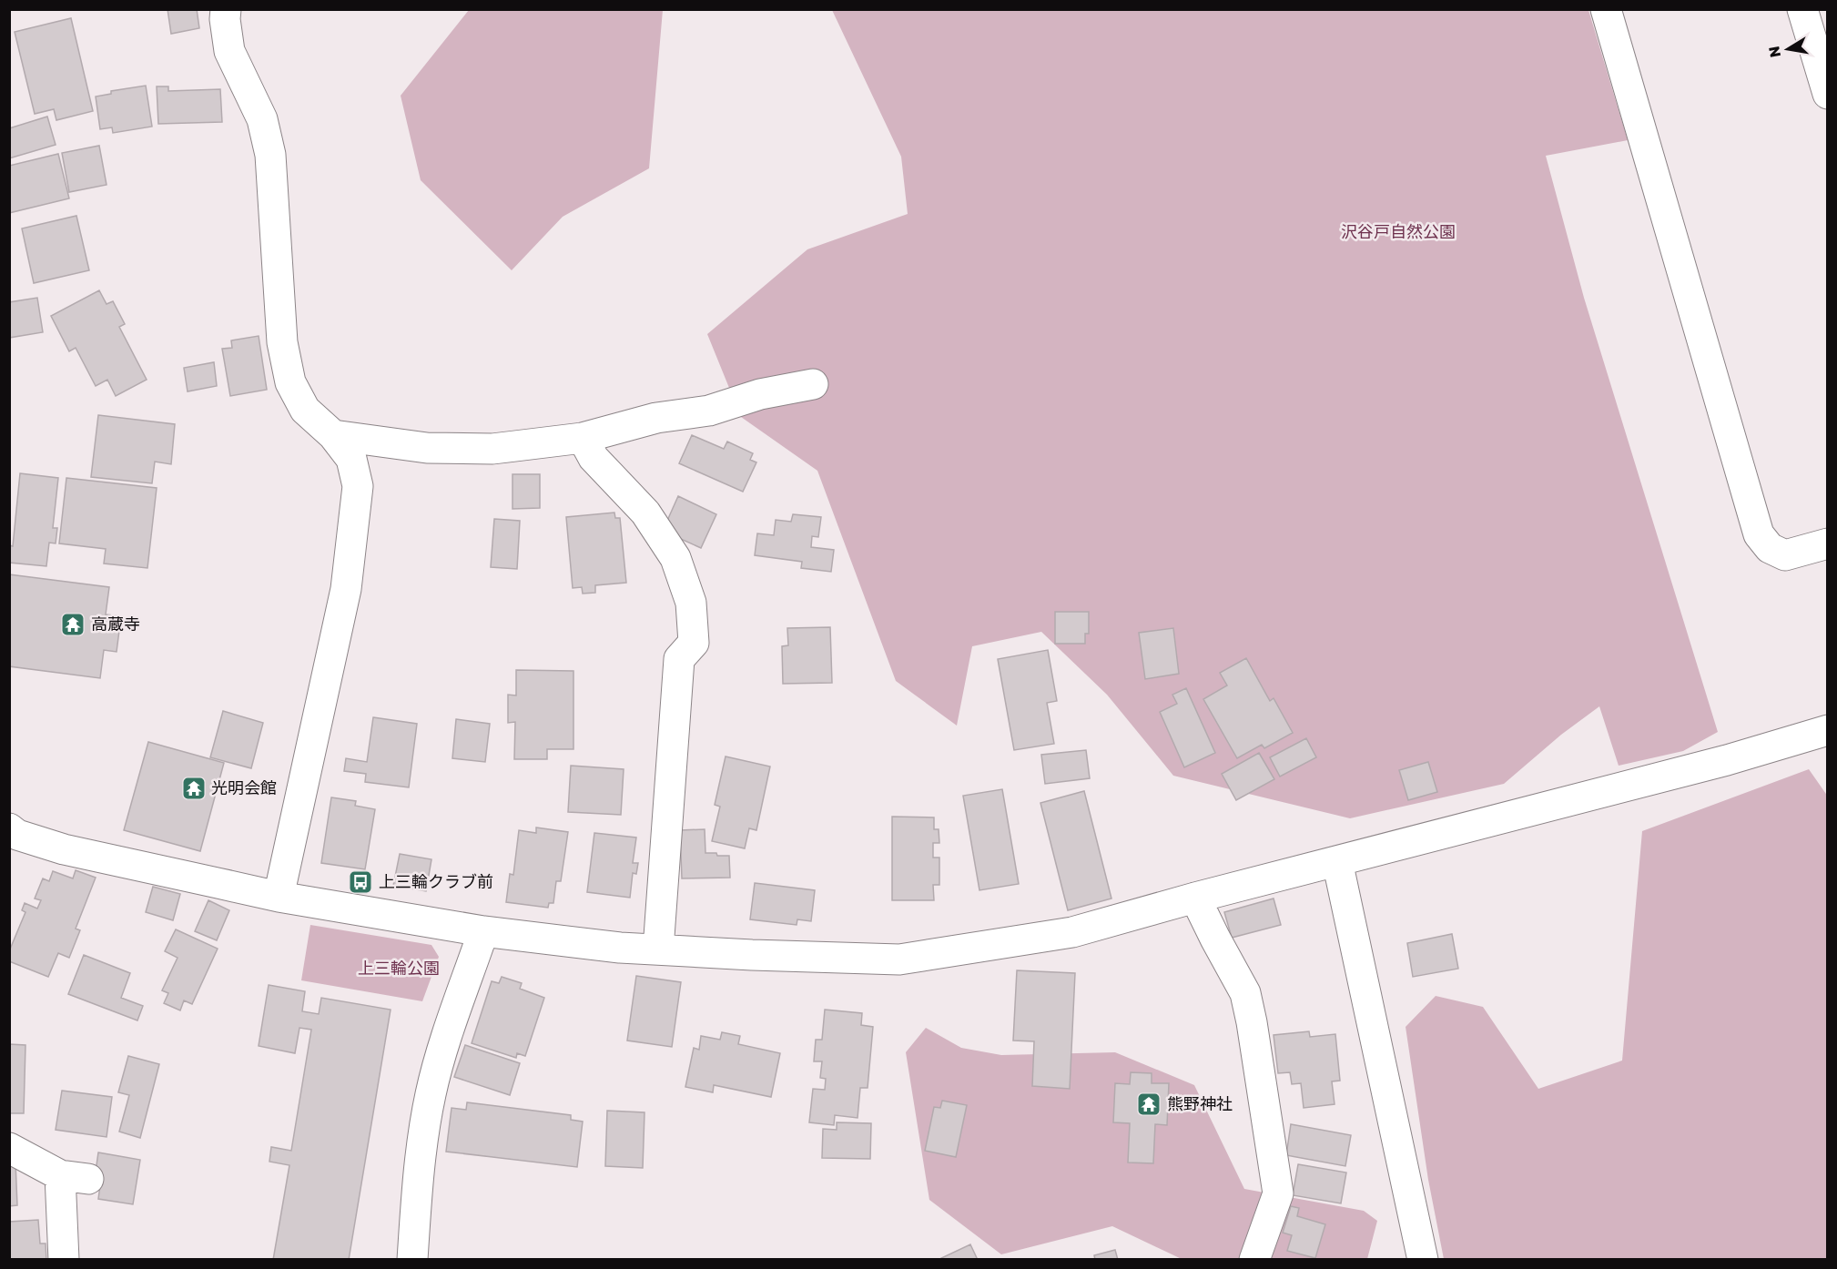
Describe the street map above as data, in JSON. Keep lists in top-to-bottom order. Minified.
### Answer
{"parks":["沢谷戸自然公園","上三輪公園"],"places":{"temple":["高蔵寺","光明会館","熊野神社"],"bus stop":["上三輪クラブ前"]},"north":"left"}
